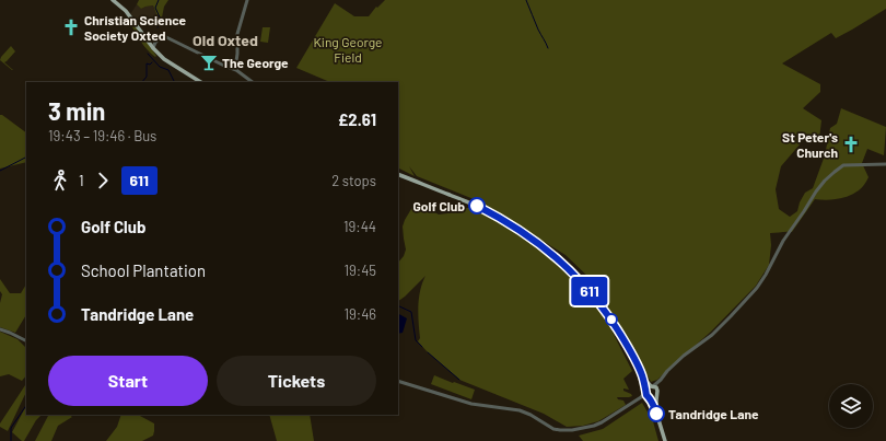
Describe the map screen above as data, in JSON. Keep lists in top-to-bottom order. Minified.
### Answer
{"districts":["Old Oxted"],"parks":["King George Field"],"places":{"church":["Christian Science Society Oxted","St Peter's Church"],"bar":["The George"],"other":["Golf Club","Tandridge Lane"]},"lines":["bus line 611"],"page":{"on_map":"611","heading":["3 min","19:43 – 19:46 · Bus","£2.61"],"legs":["1","611","2 stops"],"list":[{"name":"Golf Club","value":"19:44"},{"name":"School Plantation","value":"19:45"},{"name":"Tandridge Lane","value":"19:46"}],"buttons":["Start","Tickets"]}}
